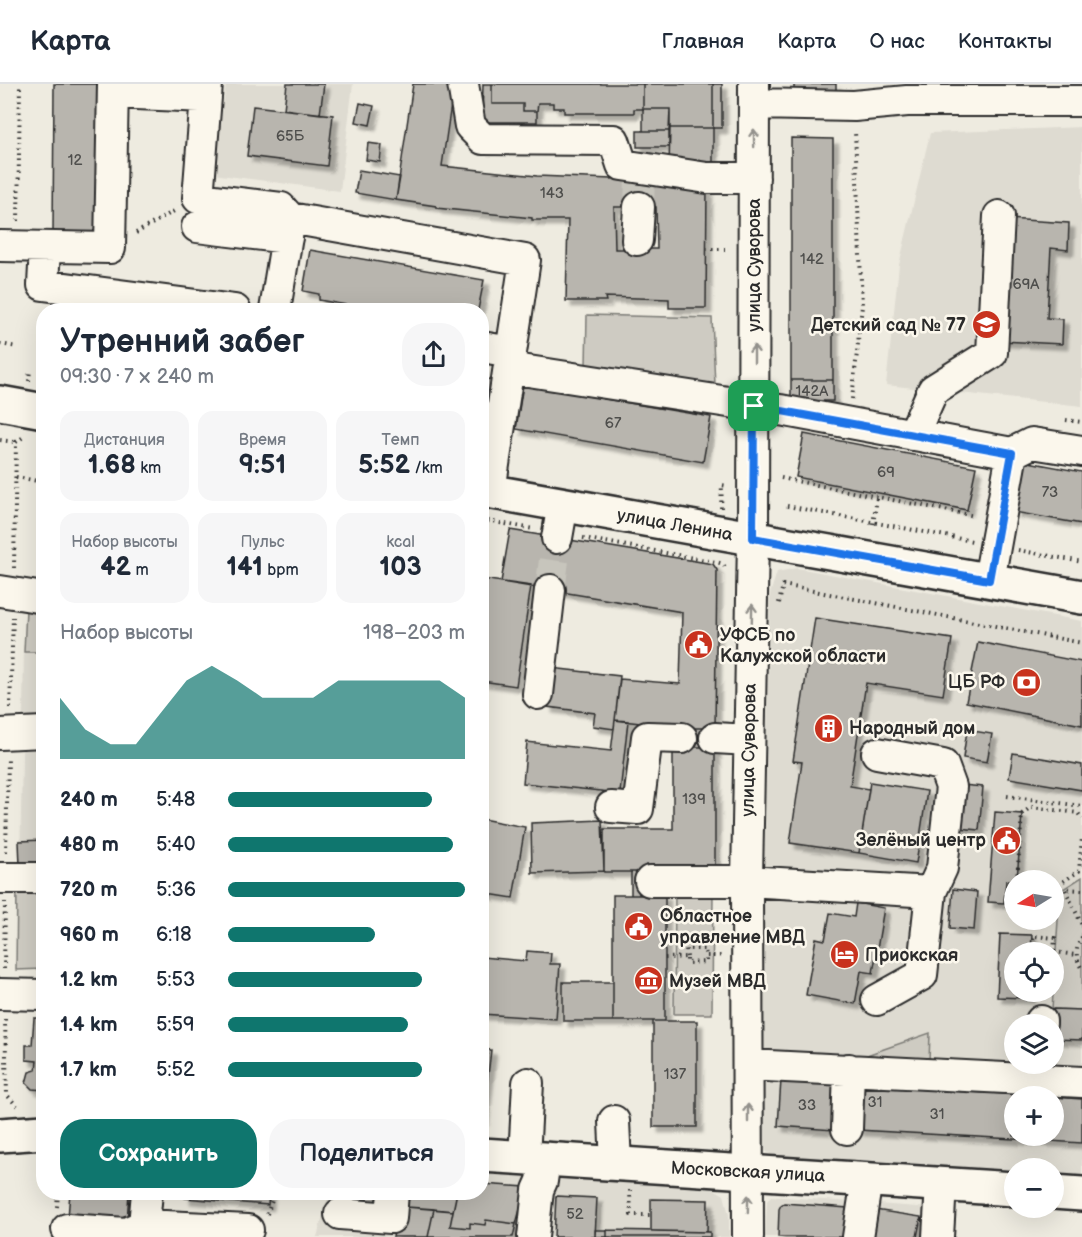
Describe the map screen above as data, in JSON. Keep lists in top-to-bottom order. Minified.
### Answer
{"streets":{"main road":["улица Ленина","Московская улица"],"street":["улица Суворова"]},"crossings":[["улица Суворова","улица Ленина"],["улица Суворова","Московская улица"]],"places":{"school or university":["Детский сад № 77"],"public building":["УФСБ по Калужской области","Зелёный центр","Областное управление МВД"],"bank":["ЦБ РФ"],"building":["Народный дом"],"hotel":["Приокская"],"museum":["Музей МВД"]},"house_numbers":["65Б","12","143","142","69А","142А","67","69","73","139","137","31","33","31","52"],"north":"left","page":{"header":"Карта","nav":["Главная","Карта","О нас","Контакты"],"heading":["Утренний забег","09:30 · 7 × 240 m"],"stats":[["Дистанция","1.68 km"],["Время","9:51"],["Темп","5:52 /km"],["Набор высоты","42 m"],["Пульс","141 bpm"],["kcal","103"]],"chart":["Набор высоты","198–203 m"],"list":[{"name":"240 m","note":"5:48"},{"name":"480 m","note":"5:40"},{"name":"720 m","note":"5:36"},{"name":"960 m","note":"6:18"},{"name":"1.2 km","note":"5:53"},{"name":"1.4 km","note":"5:59"},{"name":"1.7 km","note":"5:52"}],"map_buttons":["+","−"],"buttons":["Сохранить","Поделиться"]}}
